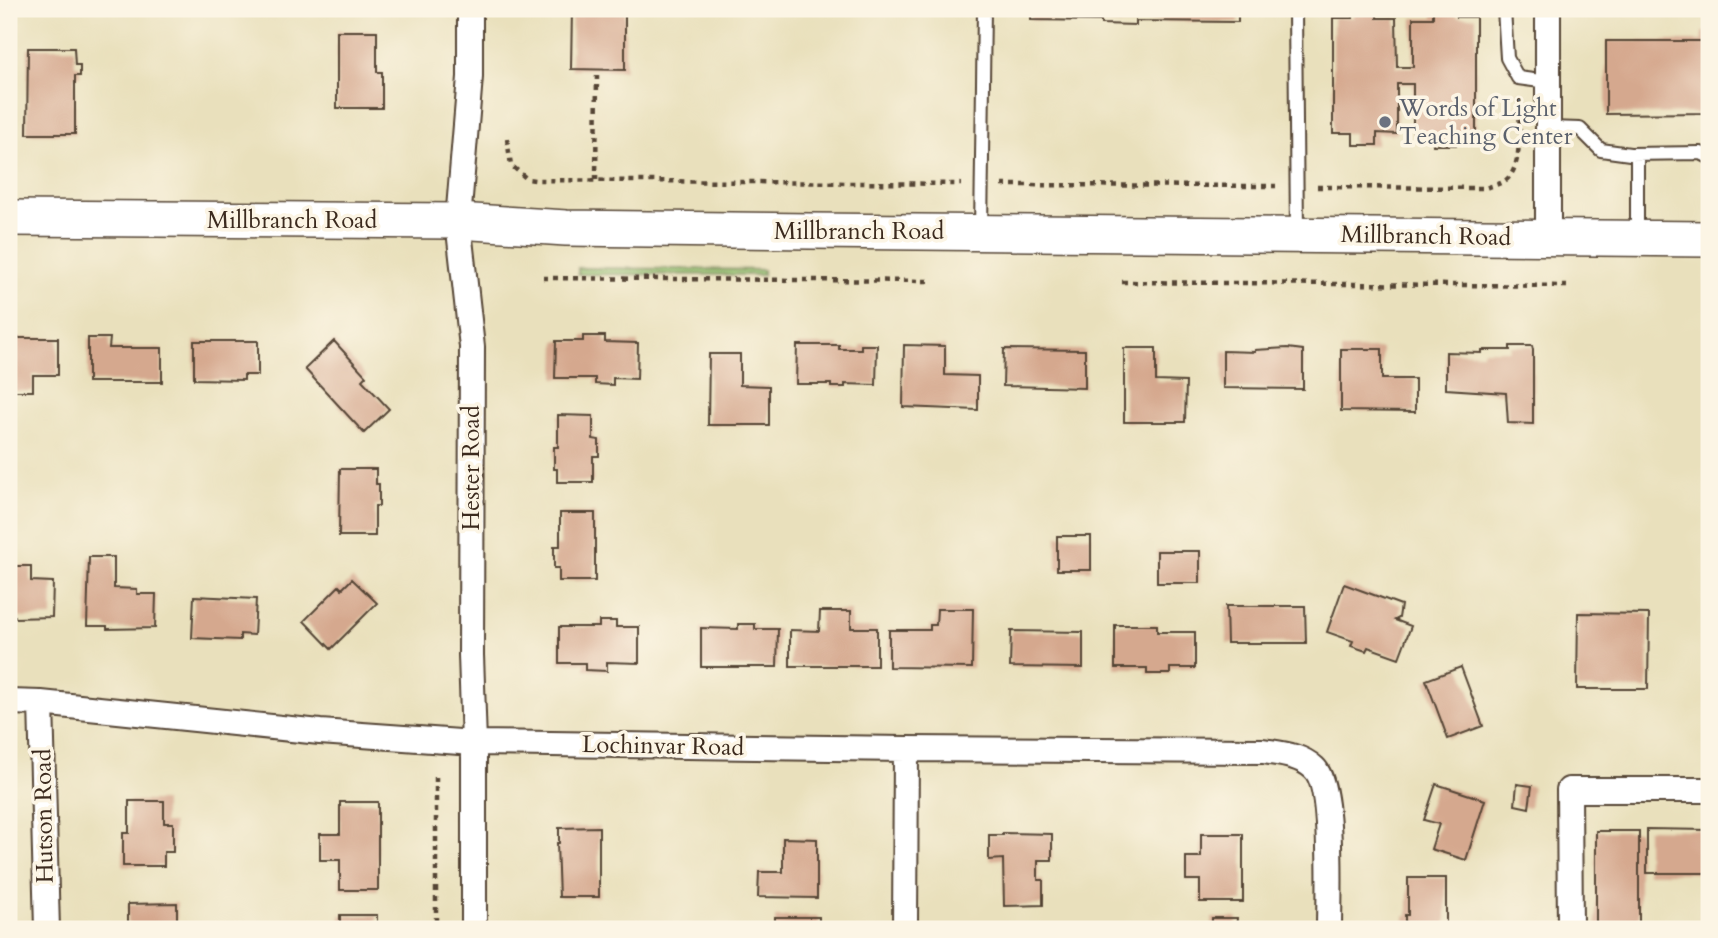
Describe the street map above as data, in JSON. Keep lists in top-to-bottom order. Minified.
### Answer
{"streets":{"main road":["Millbranch Road"],"street":["Hester Road","Lochinvar Road","Hutson Road"]},"crossings":[["Millbranch Road","Hester Road"],["Hester Road","Lochinvar Road"],["Lochinvar Road","Hutson Road"]],"places":["Words of Light Teaching Center"]}
